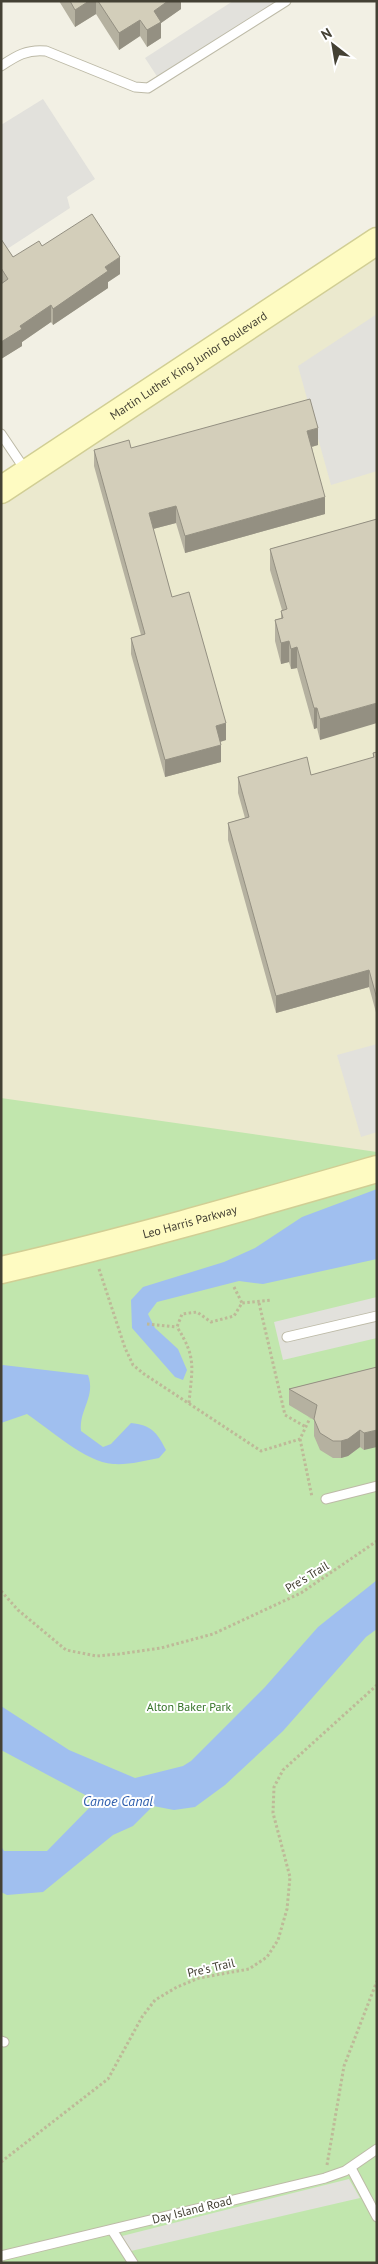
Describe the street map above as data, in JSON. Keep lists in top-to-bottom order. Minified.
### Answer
{"streets":{"main road":["Martin Luther King Junior Boulevard","Leo Harris Parkway"],"lane":["Day Island Road"],"path":["Pre's Trail"]},"water":["Canoe Canal"],"parks":["Alton Baker Park"],"north":"top left"}
